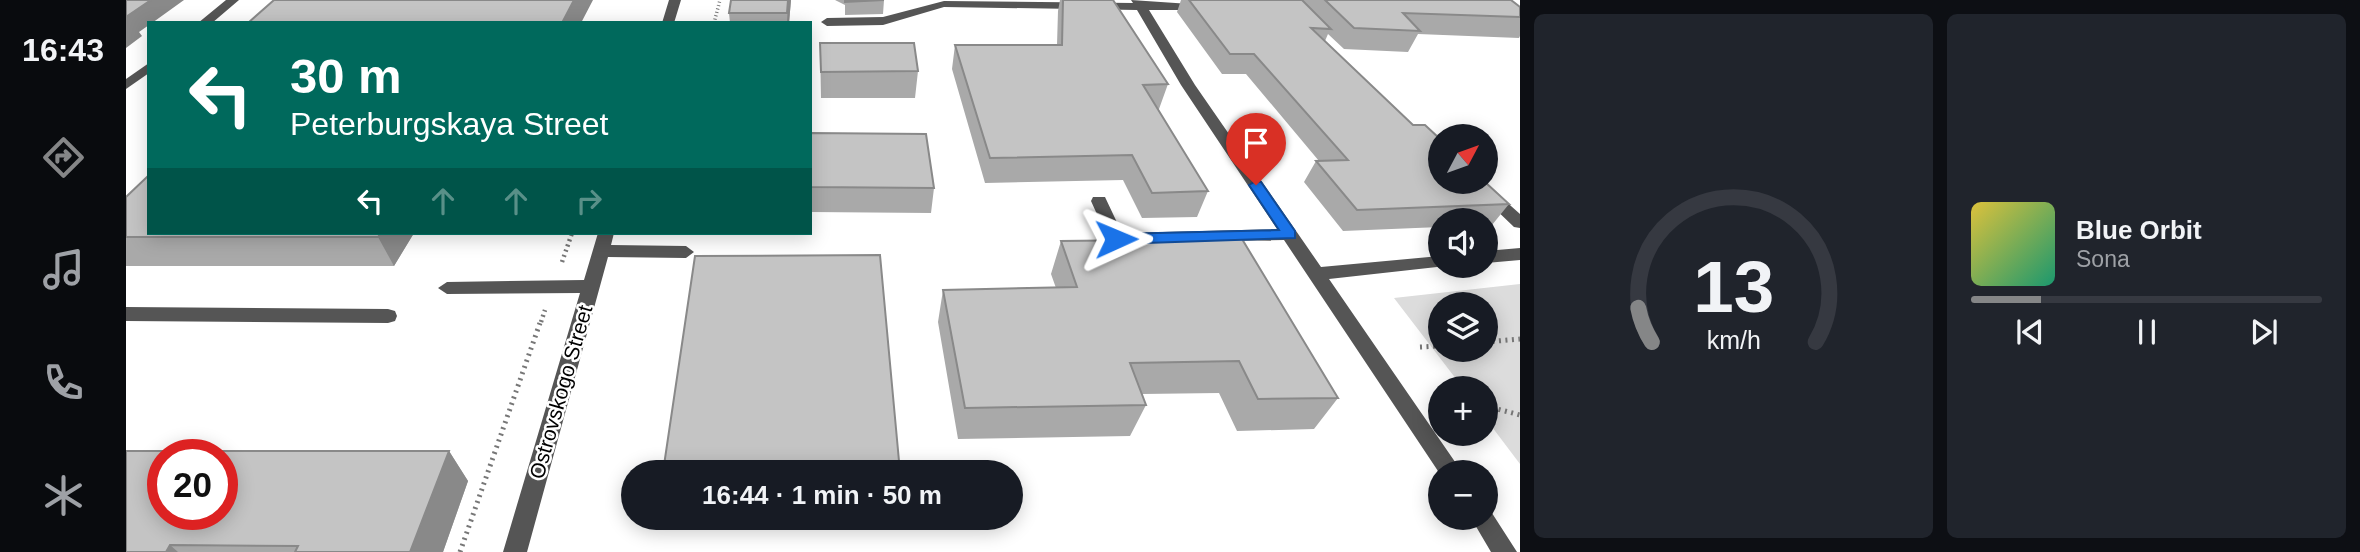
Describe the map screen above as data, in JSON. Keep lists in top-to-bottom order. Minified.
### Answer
{"streets":{"street":["Ostrovskogo Street"]},"north":"top right","page":{"tabs":"16:43","turn":["30 m","Peterburgskaya Street"],"map_buttons":["+","−"],"song":["Blue Orbit","Sona"],"limit":"20","trip":"16:44 · 1 min · 50 m","gauge":["13","km/h"]}}
